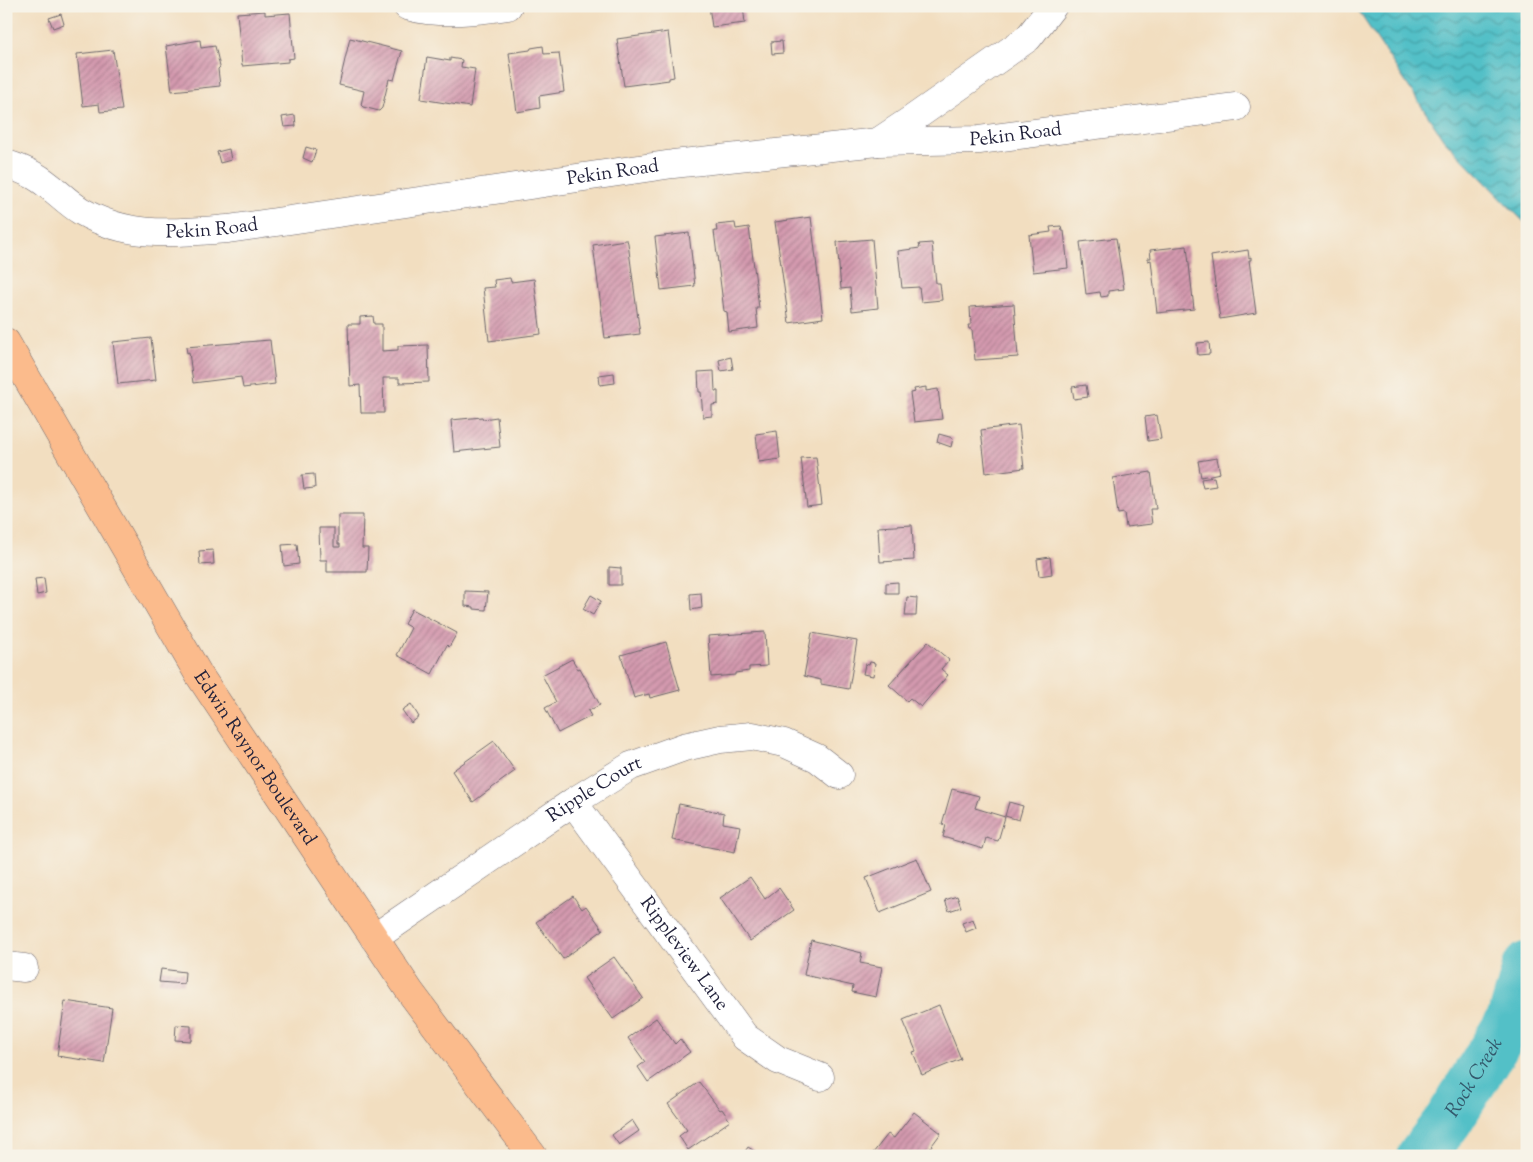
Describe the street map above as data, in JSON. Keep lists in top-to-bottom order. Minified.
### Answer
{"streets":{"main road":["Edwin Raynor Boulevard"],"street":["Pekin Road","Ripple Court","Rippleview Lane"]},"crossings":[["Edwin Raynor Boulevard","Ripple Court"],["Ripple Court","Rippleview Lane"]],"water":["Rock Creek"]}
